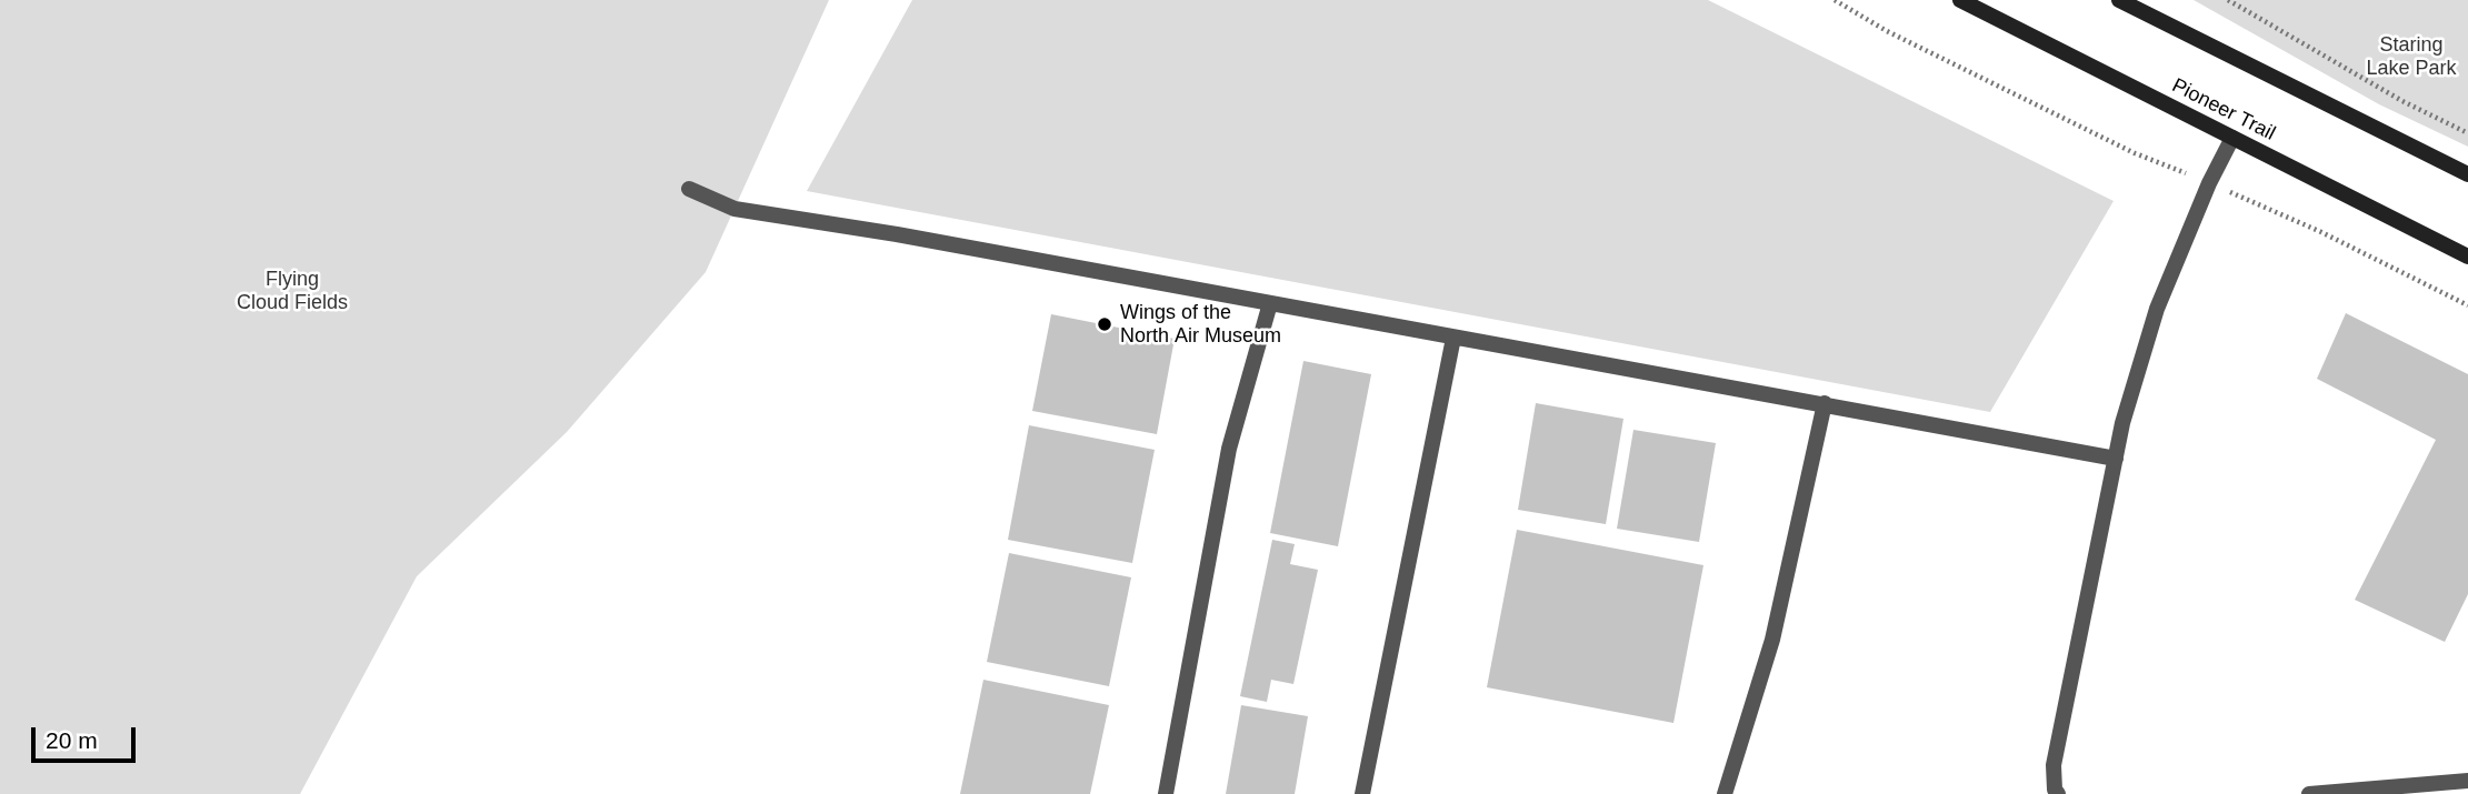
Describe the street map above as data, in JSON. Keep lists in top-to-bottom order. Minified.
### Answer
{"streets":{"main road":["Pioneer Trail"]},"parks":["Staring Lake Park","Flying Cloud Fields"],"places":["Wings of the North Air Museum"],"scale_bar":"20 m"}
